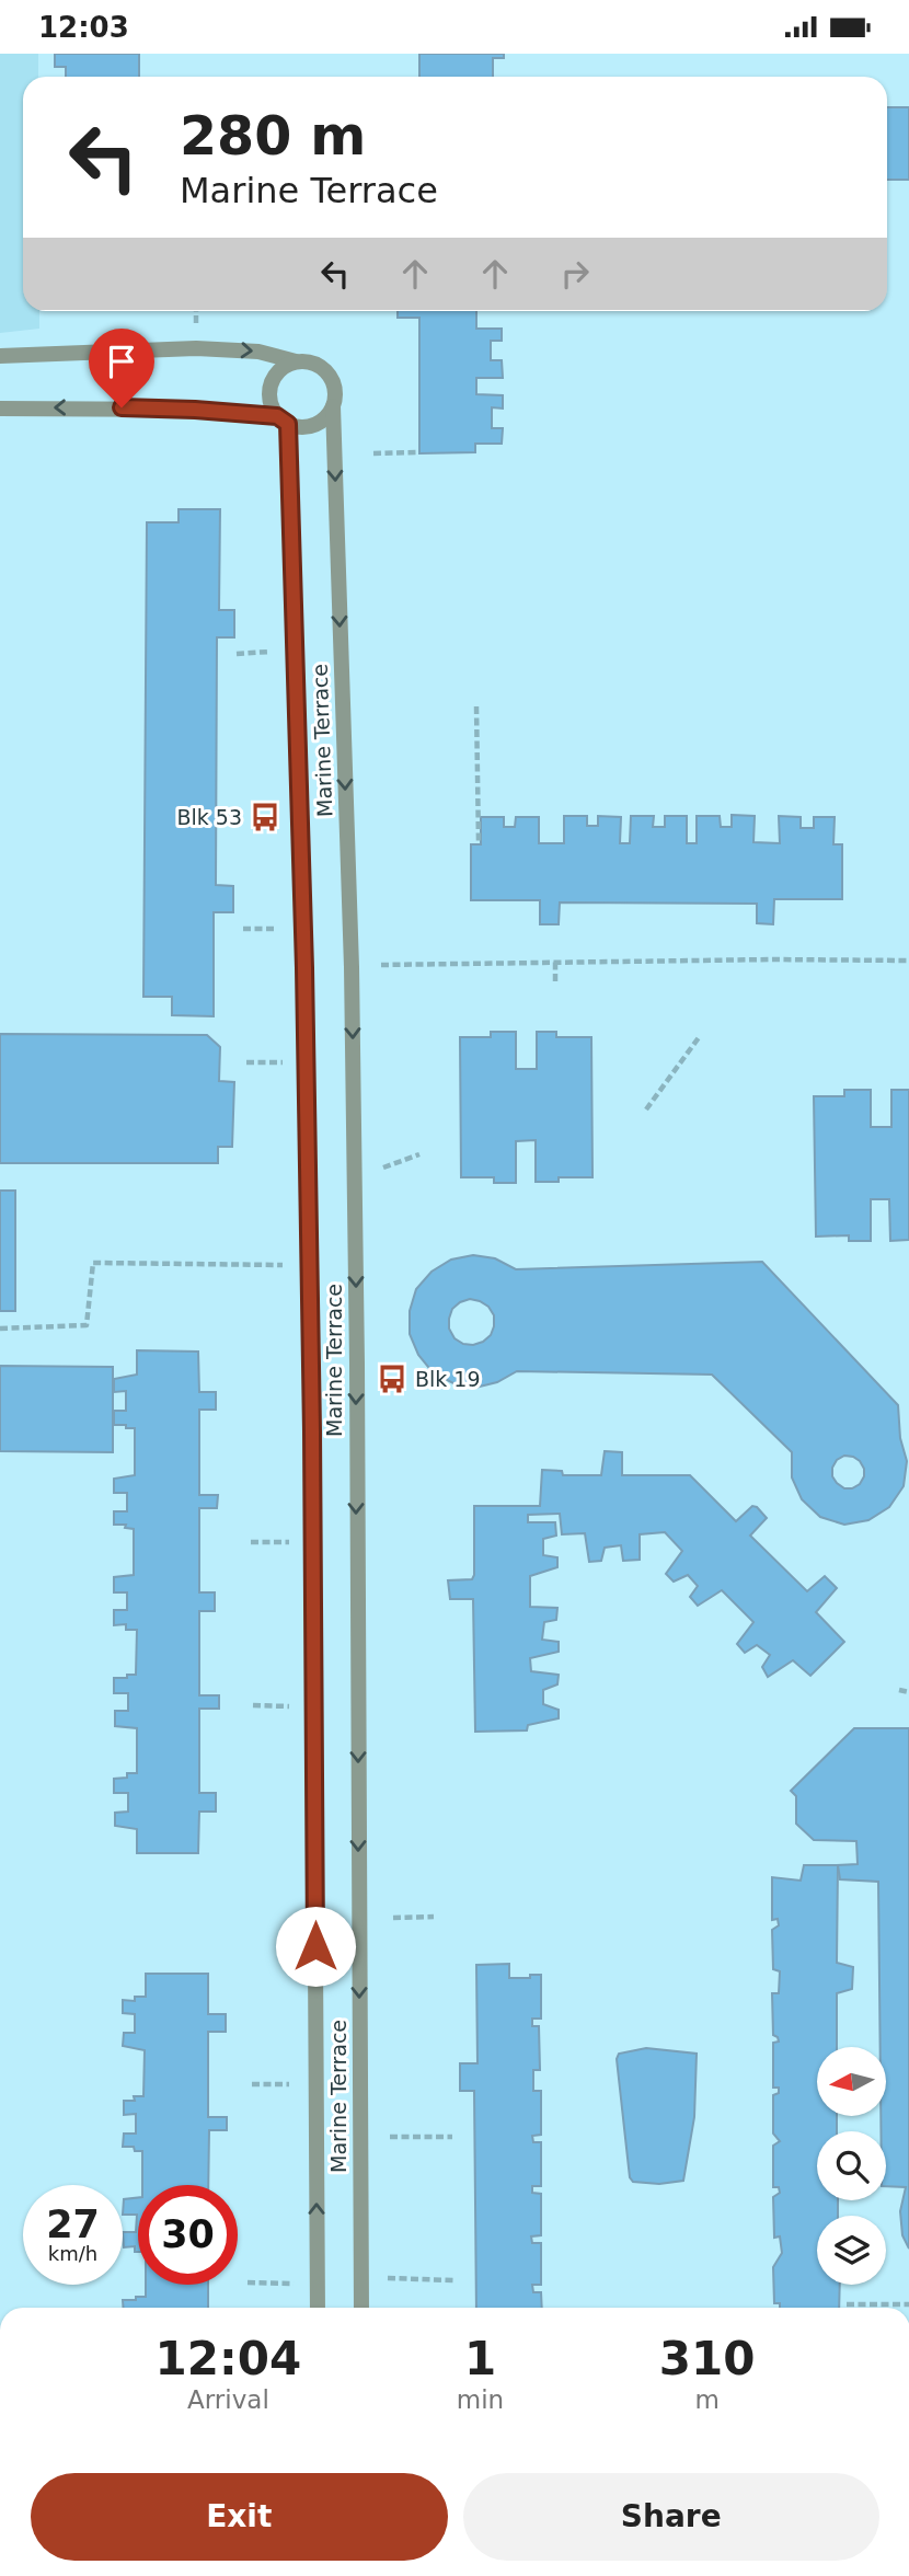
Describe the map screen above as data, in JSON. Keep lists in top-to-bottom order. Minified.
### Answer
{"streets":{"street":["Marine Terrace"]},"places":{"bus stop":["Blk 53","Blk 19"]},"north":"left","page":{"status":"12:03","turn":["280 m","Marine Terrace"],"speed":"27 km/h","limit":"30","eta":["12:04","Arrival","1","min","310","m"],"buttons":["Exit","Share"]}}
